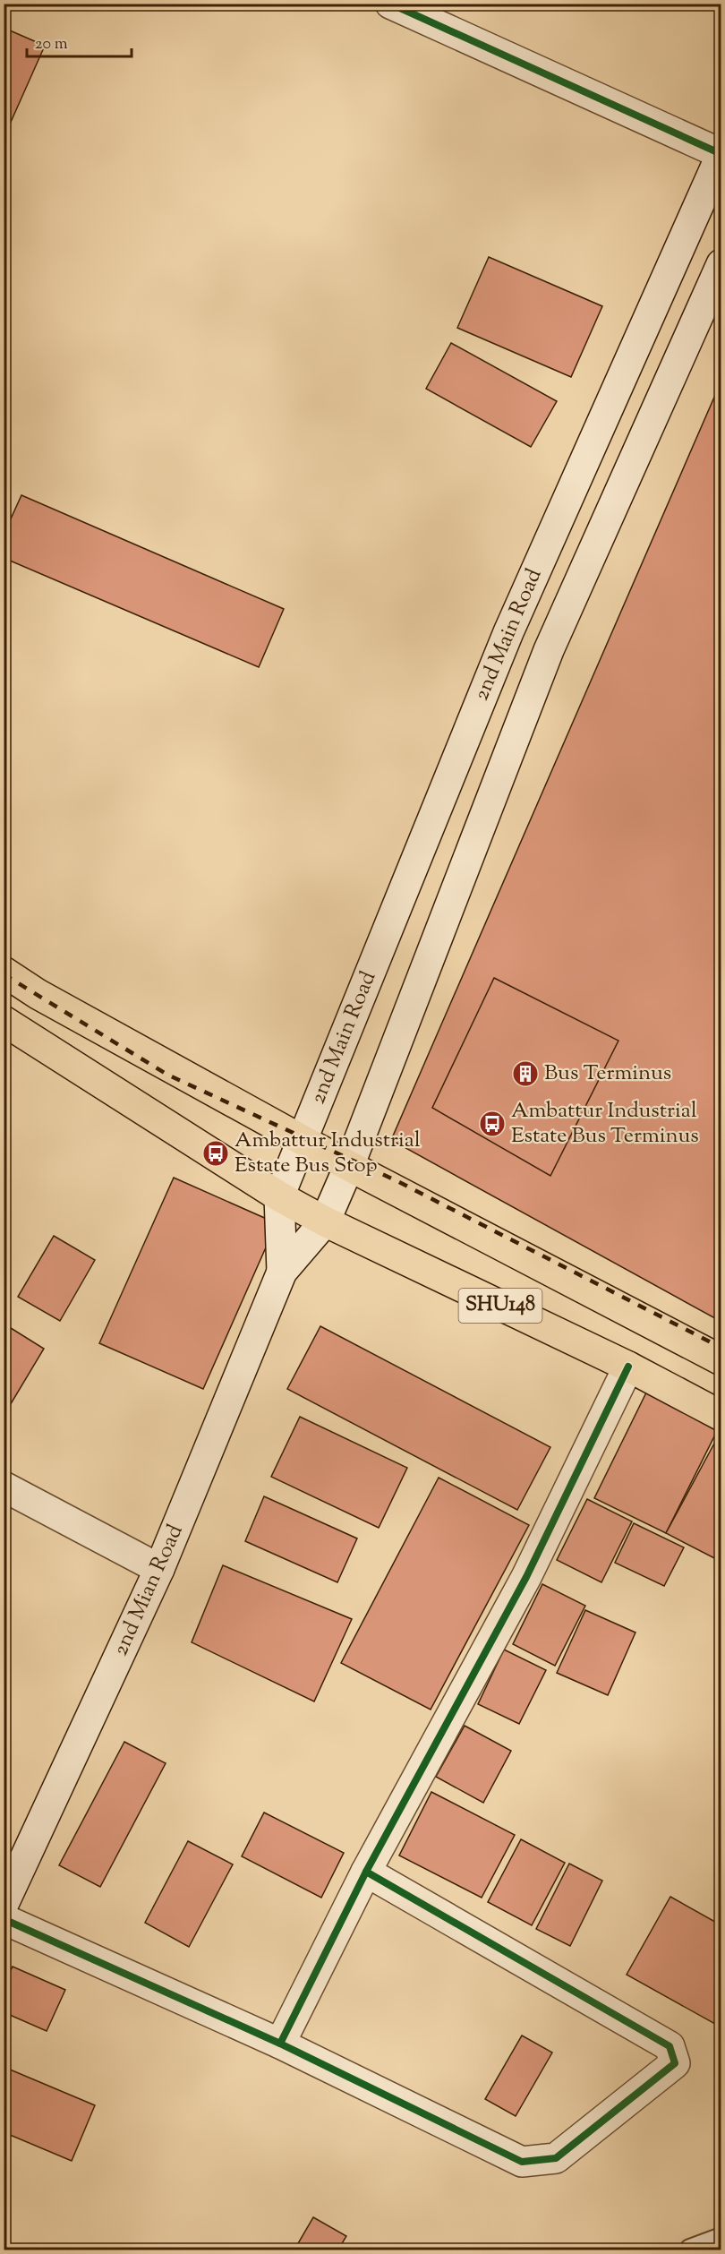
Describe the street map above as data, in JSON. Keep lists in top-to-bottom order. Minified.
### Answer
{"streets":{"main road":["2nd Main Road","SHU148","2nd Mian Road"]},"crossings":[["2nd Main Road","SHU148"],["2nd Main Road","2nd Mian Road"]],"places":{"building":["Bus Terminus"],"bus stop":["Ambattur Industrial Estate Bus Terminus","Ambattur Industrial Estate Bus Stop"]},"scale_bar":"20 m"}
